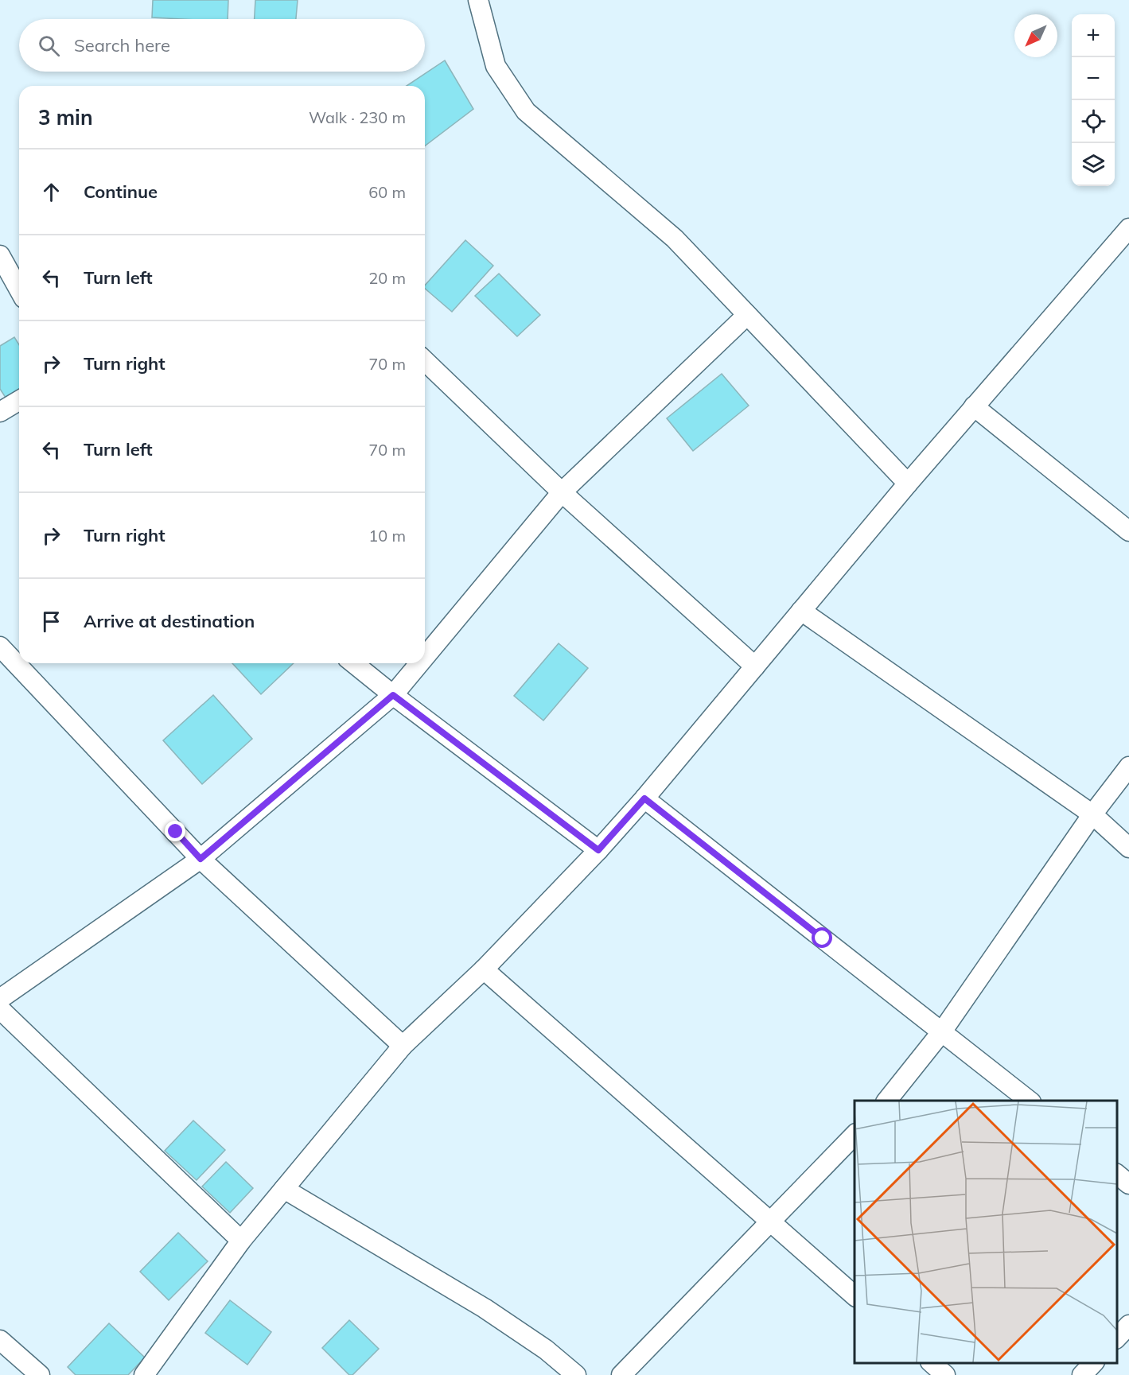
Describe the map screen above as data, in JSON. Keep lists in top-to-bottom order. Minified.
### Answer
{"north":"bottom left","page":{"map_buttons":["+","−"],"search":"Search here","heading":["3 min","Walk · 230 m"],"list":[["Continue","60 m"],["Turn left","20 m"],["Turn right","70 m"],["Turn left","70 m"],["Turn right","10 m"],"Arrive at destination"]}}
